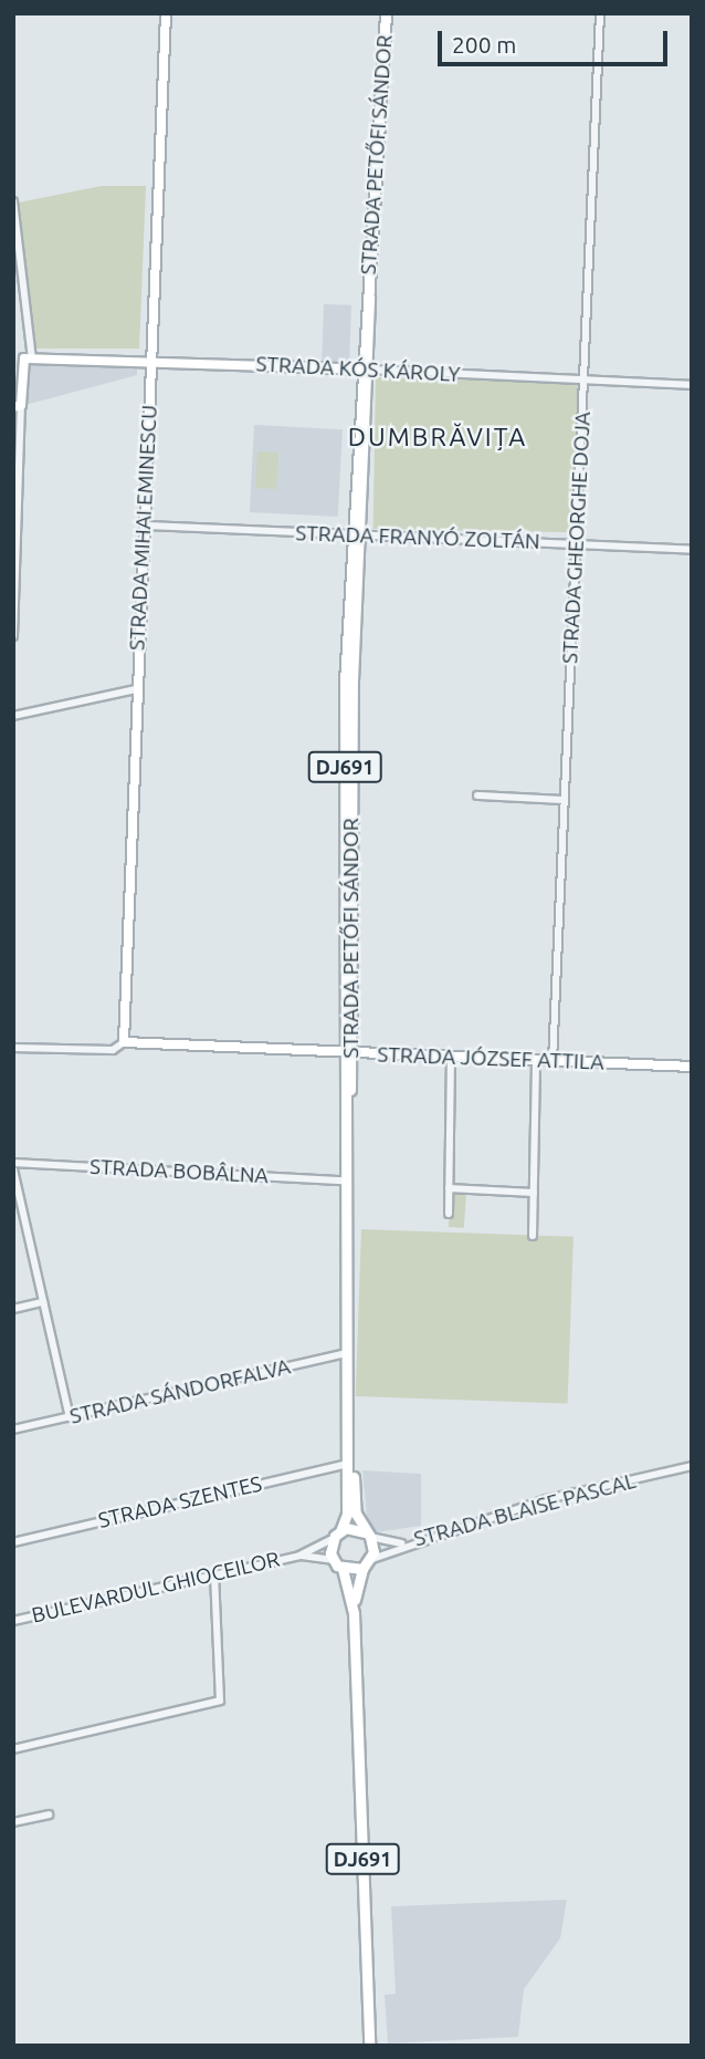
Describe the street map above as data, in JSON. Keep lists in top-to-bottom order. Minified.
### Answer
{"streets":{"main road":["STRADA PETŐFI SÁNDOR","DJ691"],"street":["STRADA KÓS KÁROLY","STRADA MIHAI EMINESCU","STRADA FRANYÓ ZOLTÁN","STRADA GHEORGHE DOJA","STRADA JÓZSEF ATTILA","STRADA BOBÂLNA","STRADA SÁNDORFALVA","STRADA SZENTES","STRADA BLAISE PASCAL","BULEVARDUL GHIOCEILOR"]},"crossings":[["STRADA PETŐFI SÁNDOR","STRADA KÓS KÁROLY"],["STRADA PETŐFI SÁNDOR","STRADA FRANYÓ ZOLTÁN"],["STRADA PETŐFI SÁNDOR","DJ691"],["STRADA PETŐFI SÁNDOR","STRADA JÓZSEF ATTILA"],["STRADA PETŐFI SÁNDOR","STRADA BOBÂLNA"],["STRADA PETŐFI SÁNDOR","STRADA SÁNDORFALVA"],["STRADA PETŐFI SÁNDOR","STRADA SZENTES"],["STRADA PETŐFI SÁNDOR","STRADA BLAISE PASCAL"],["STRADA PETŐFI SÁNDOR","BULEVARDUL GHIOCEILOR"],["STRADA KÓS KÁROLY","STRADA MIHAI EMINESCU"],["STRADA KÓS KÁROLY","STRADA GHEORGHE DOJA"],["STRADA MIHAI EMINESCU","STRADA FRANYÓ ZOLTÁN"],["STRADA MIHAI EMINESCU","STRADA JÓZSEF ATTILA"],["STRADA FRANYÓ ZOLTÁN","STRADA GHEORGHE DOJA"],["STRADA GHEORGHE DOJA","STRADA JÓZSEF ATTILA"],["DJ691","STRADA BLAISE PASCAL"],["DJ691","BULEVARDUL GHIOCEILOR"],["STRADA BLAISE PASCAL","BULEVARDUL GHIOCEILOR"]],"districts":["DUMBRĂVIȚA"],"scale_bar":"200 m"}
